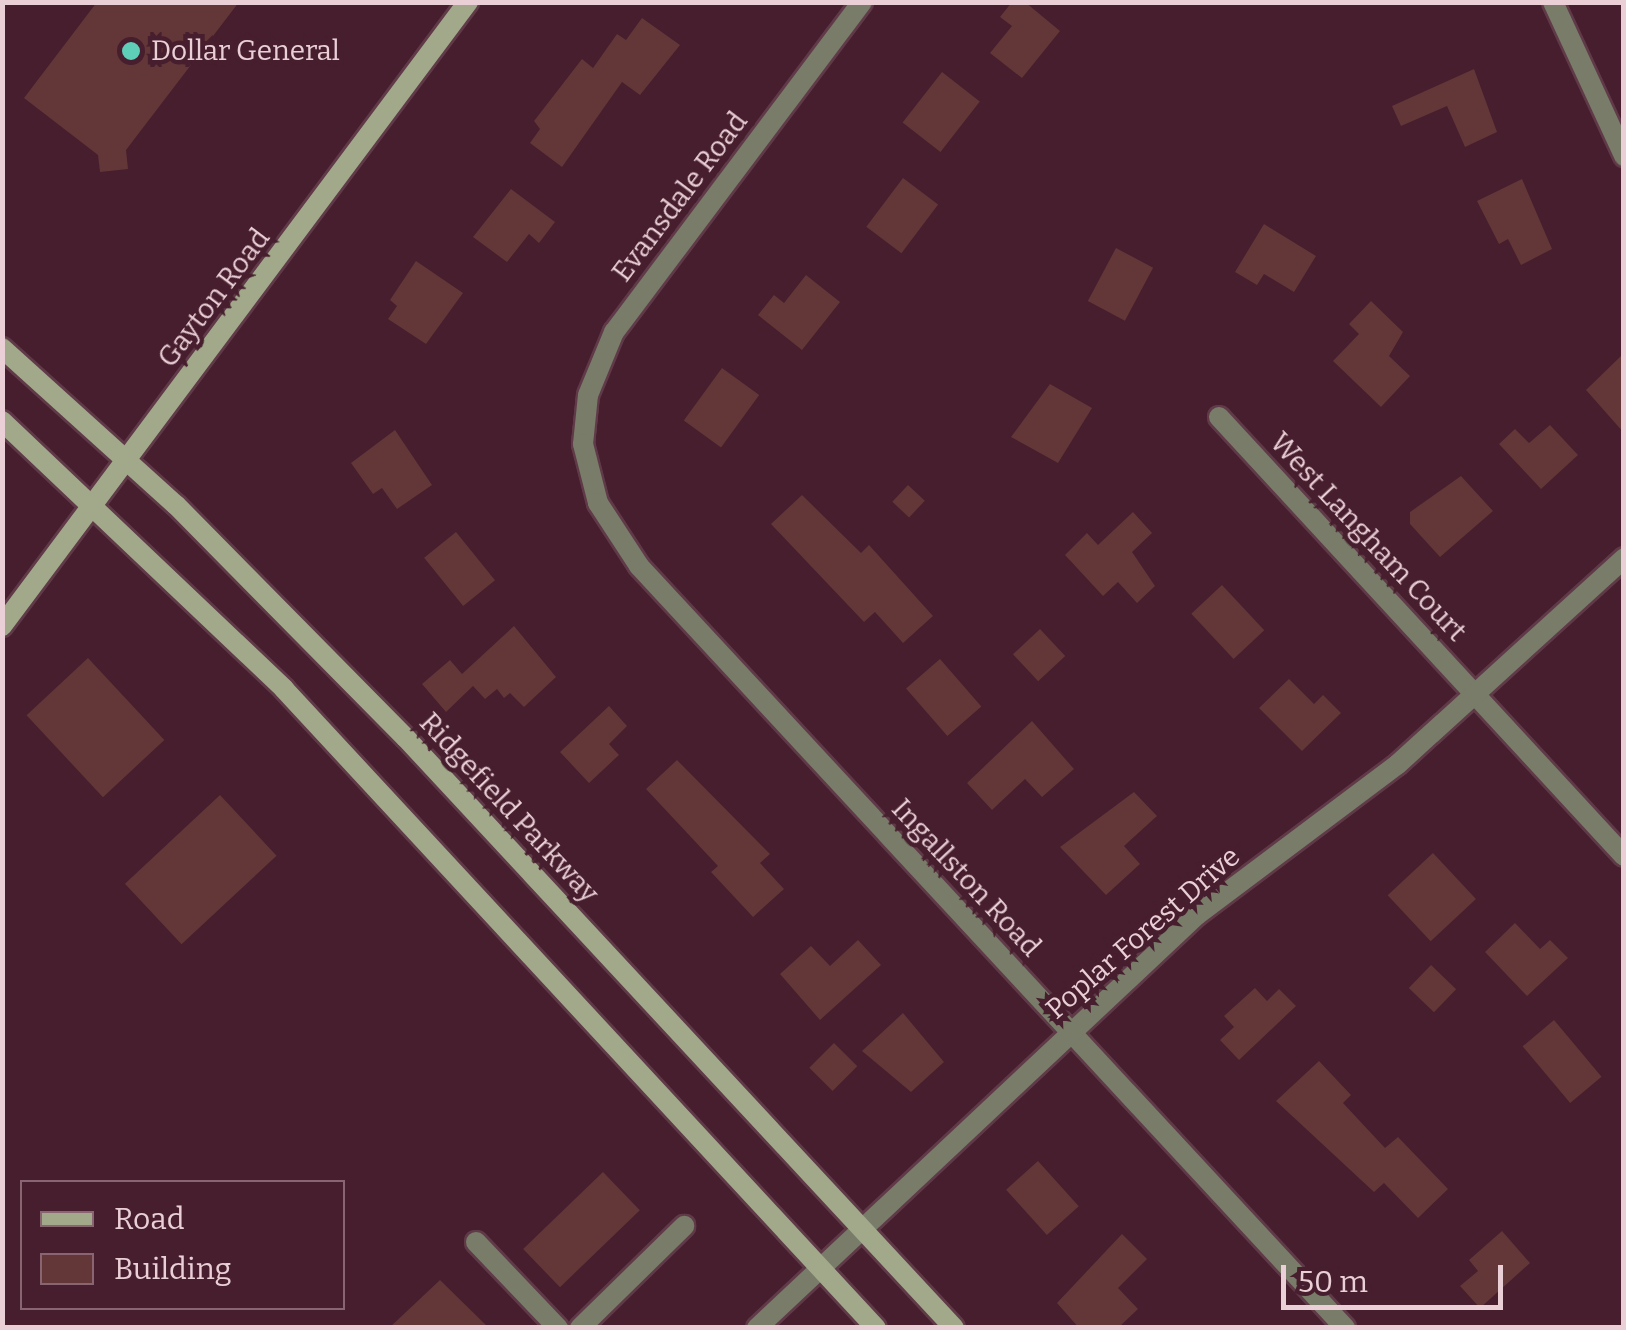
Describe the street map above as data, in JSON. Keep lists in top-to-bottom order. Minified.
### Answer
{"streets":{"main road":["Gayton Road","Ridgefield Parkway"],"street":["Evansdale Road","West Langham Court","Ingallston Road","Poplar Forest Drive"]},"crossings":[["Evansdale Road","Ingallston Road"],["Gayton Road","Ridgefield Parkway"],["West Langham Court","Poplar Forest Drive"],["Ridgefield Parkway","Poplar Forest Drive"],["Ingallston Road","Poplar Forest Drive"]],"places":["Dollar General"],"legend":["Road","Building"],"scale_bar":"50 m"}
